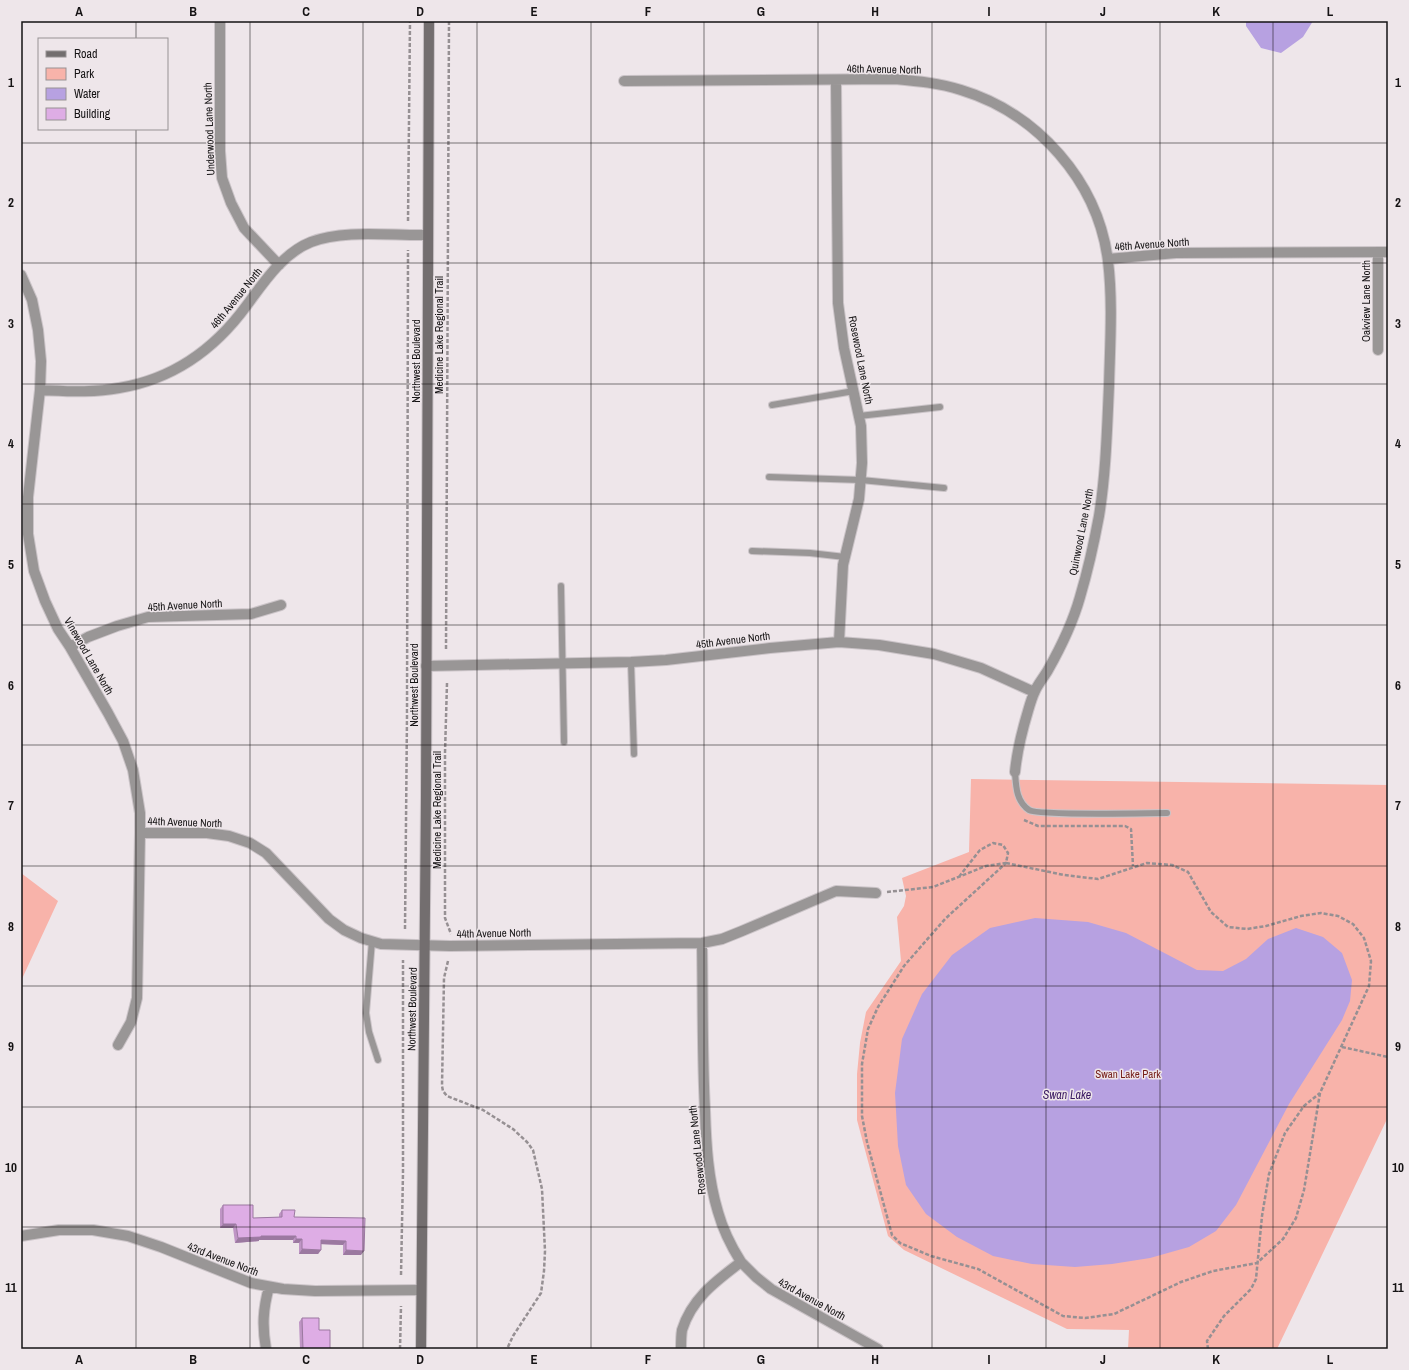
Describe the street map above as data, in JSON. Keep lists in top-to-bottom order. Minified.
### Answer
{"streets":{"main road":["Northwest Boulevard"],"street":["46th Avenue North","Underwood Lane North","Oakview Lane North","Rosewood Lane North","Quinwood Lane North","45th Avenue North","Vinewood Lane North","44th Avenue North","43rd Avenue North"],"path":["Medicine Lake Regional Trail"]},"crossings":[["46th Avenue North","Underwood Lane North"],["46th Avenue North","Oakview Lane North"],["46th Avenue North","Rosewood Lane North"],["46th Avenue North","Northwest Boulevard"],["46th Avenue North","Quinwood Lane North"],["46th Avenue North","Vinewood Lane North"],["Rosewood Lane North","45th Avenue North"],["Rosewood Lane North","44th Avenue North"],["Rosewood Lane North","43rd Avenue North"],["Northwest Boulevard","45th Avenue North"],["Northwest Boulevard","44th Avenue North"],["Northwest Boulevard","43rd Avenue North"],["Quinwood Lane North","45th Avenue North"],["45th Avenue North","Vinewood Lane North"],["Vinewood Lane North","44th Avenue North"]],"water":["Swan Lake"],"parks":["Swan Lake Park"],"legend":["Road","Park","Water","Building"],"grid":{"columns":["A","B","C","D","E","F","G","H","I","J","K","L"],"rows":["1","2","3","4","5","6","7","8","9","10","11"]}}
